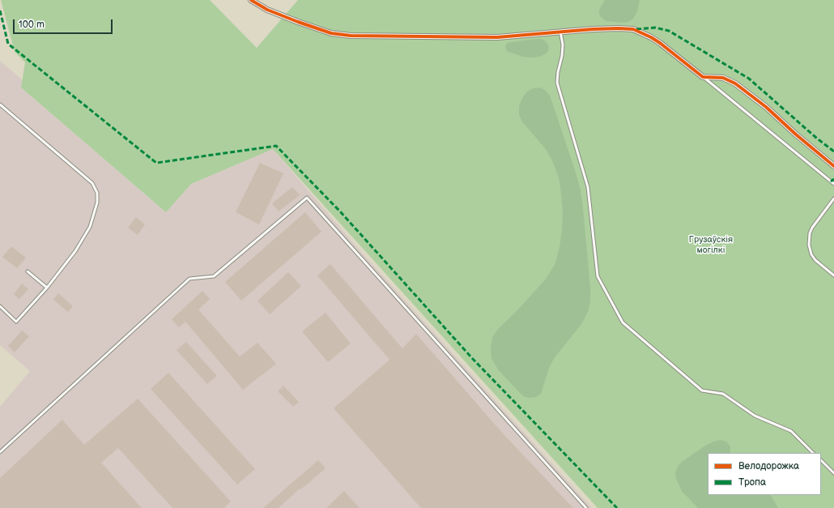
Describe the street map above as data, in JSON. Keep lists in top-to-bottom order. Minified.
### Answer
{"parks":["Грузаўскія могілкі"],"legend":["Велодорожка","Тропа"],"scale_bar":"100 m"}
